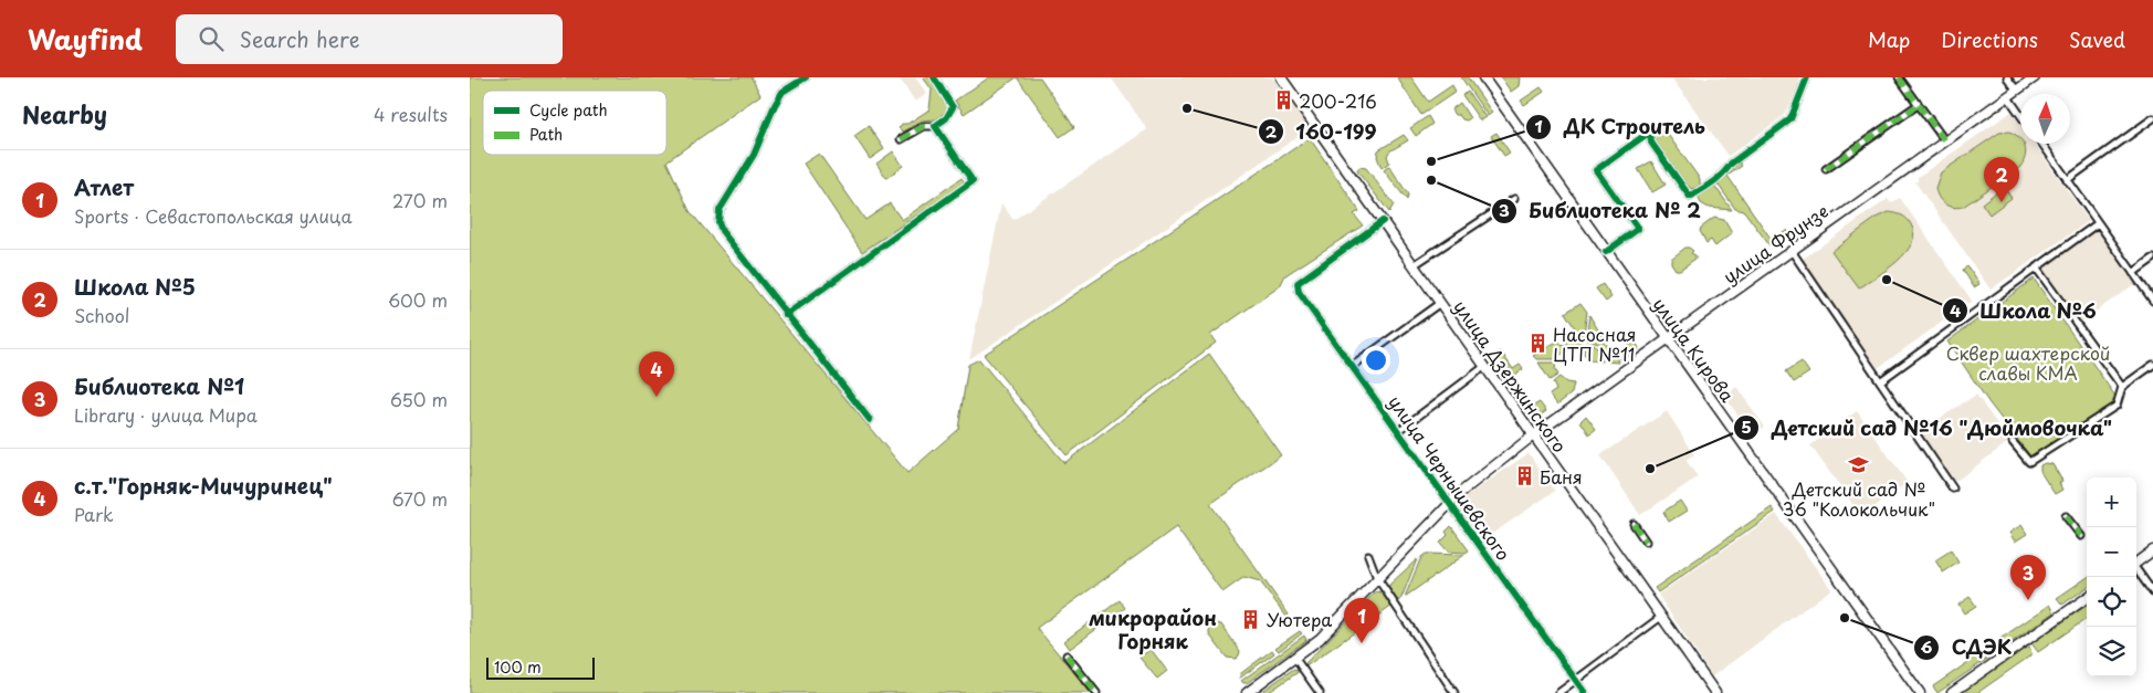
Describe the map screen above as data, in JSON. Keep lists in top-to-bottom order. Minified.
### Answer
{"streets":{"main road":["улица Фрунзе","улица Кирова","улица Дзержинского"],"street":["улица Чернышевского"]},"crossings":[["улица Фрунзе","улица Кирова"],["улица Фрунзе","улица Дзержинского"],["улица Фрунзе","улица Чернышевского"],["улица Дзержинского","улица Чернышевского"]],"districts":["микрорайон Горняк"],"parks":["Сквер шахтерской славы КМА"],"places":{"building":["200-216","Насосная ЦТП №11","Баня","Уютера"],"other":["160-199","ДК Строитель","Библиотека № 2","Школа №6","Детский сад №16 \"Дюймовочка\"","СДЭК"],"school or university":["Детский сад № 36 \"Колокольчик\""]},"legend":["Cycle path","Path"],"scale_bar":"100 m","north":"top","page":{"header":"Wayfind","search":"Search here","nav":["Map","Directions","Saved"],"heading":["Nearby","4 results"],"list":[{"mark":"1","name":"Атлет","note":"Sports · Севастопольская улица","value":"270 m"},{"mark":"2","name":"Школа №5","note":"School","value":"600 m"},{"mark":"3","name":"Библиотека №1","note":"Library · улица Мира","value":"650 m"},{"mark":"4","name":"с.т.\"Горняк-Мичуринец\"","note":"Park","value":"670 m"}],"pins":["2","4","3","1"],"map_buttons":["+","−"],"scale":"100 m"}}
